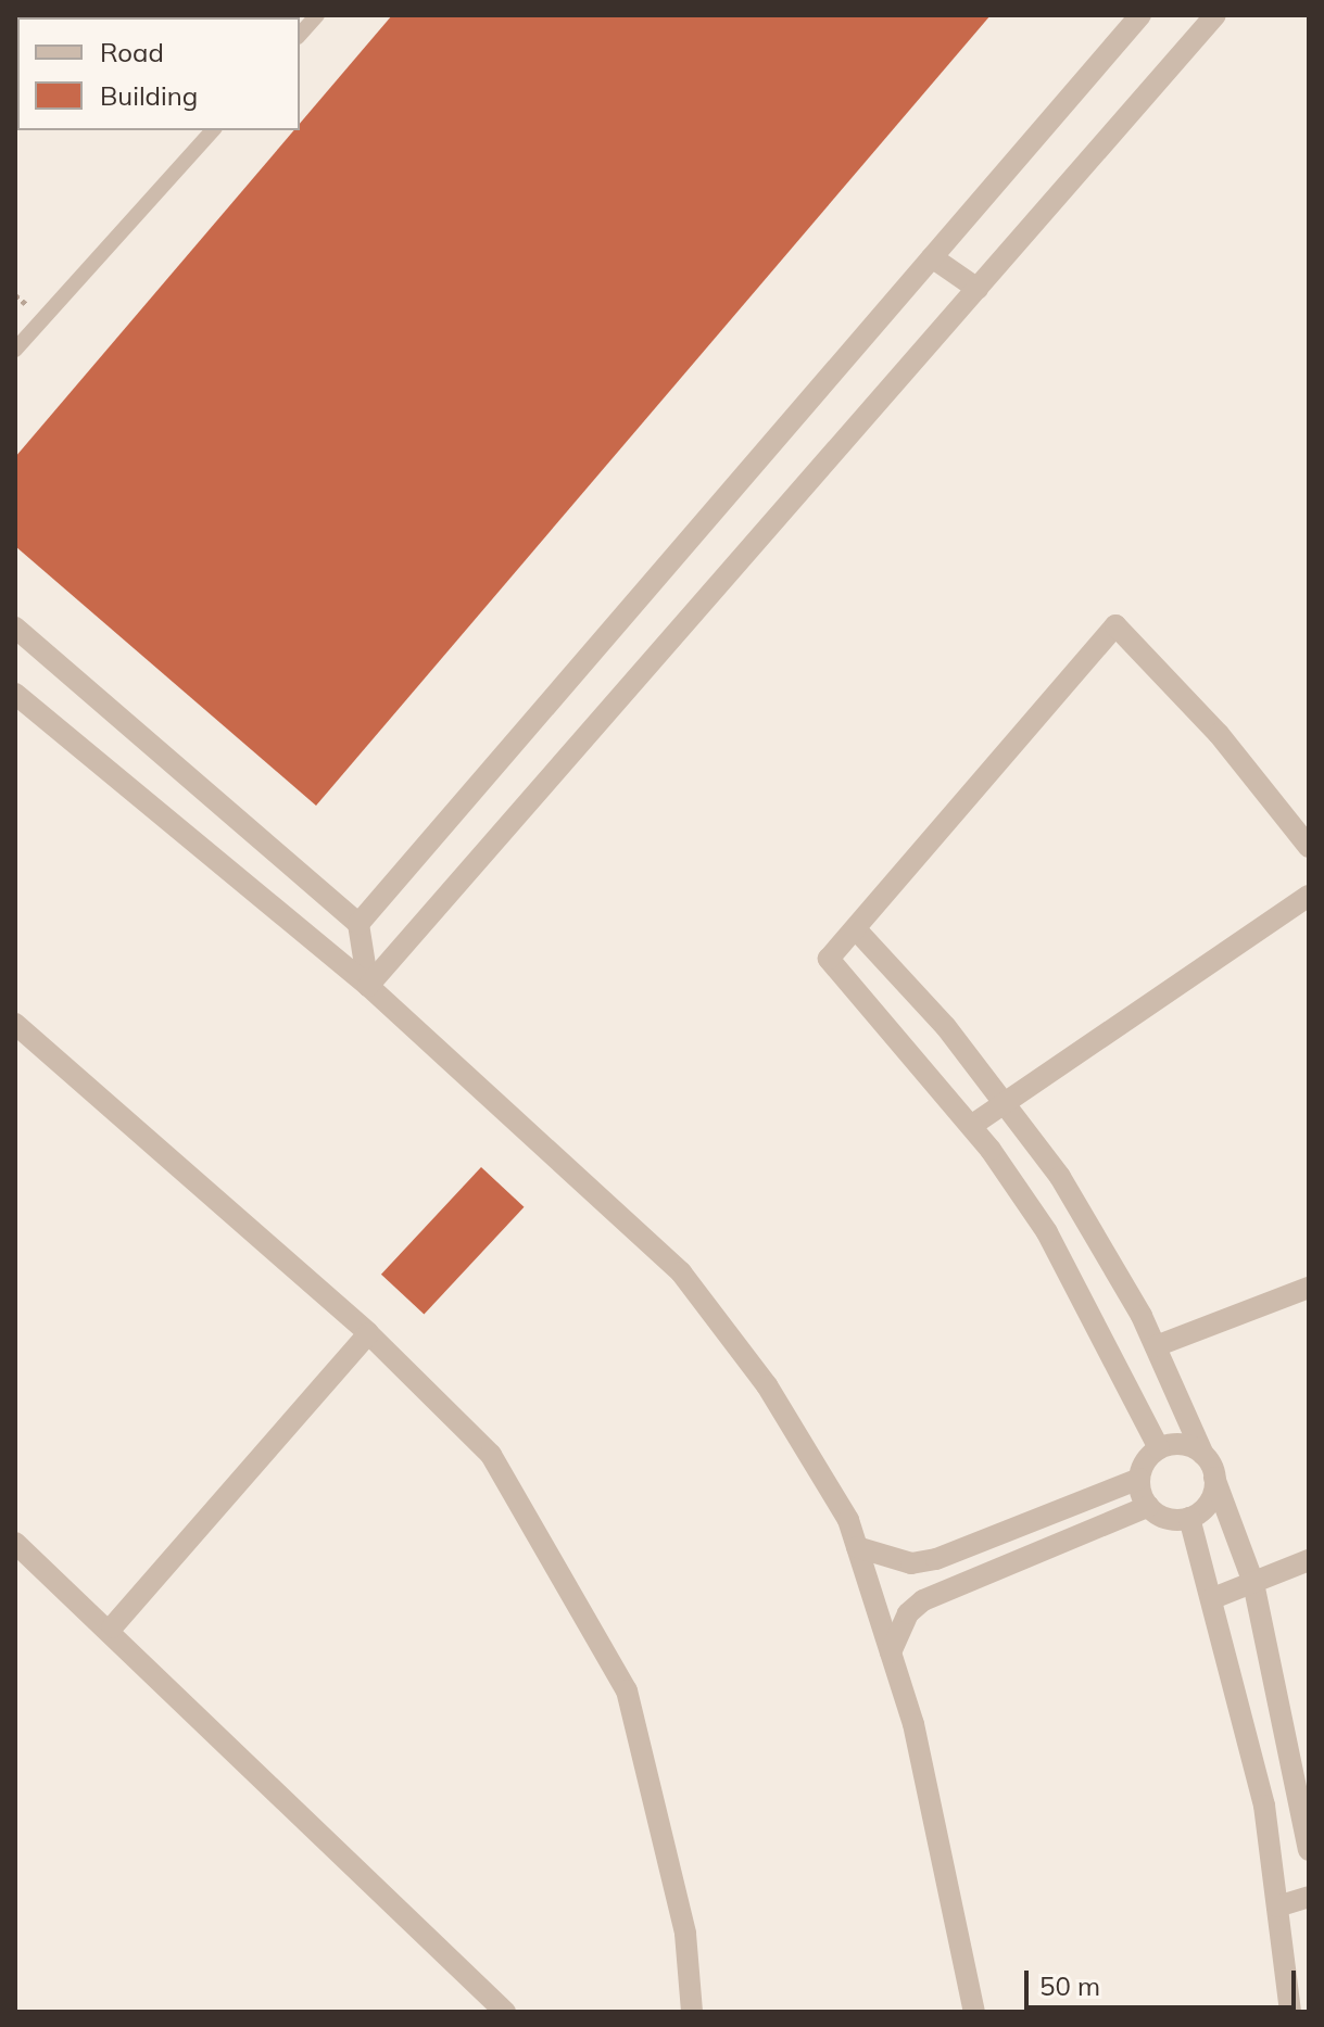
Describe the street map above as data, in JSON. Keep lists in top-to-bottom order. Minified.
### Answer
{"legend":["Road","Building"],"scale_bar":"50 m"}
